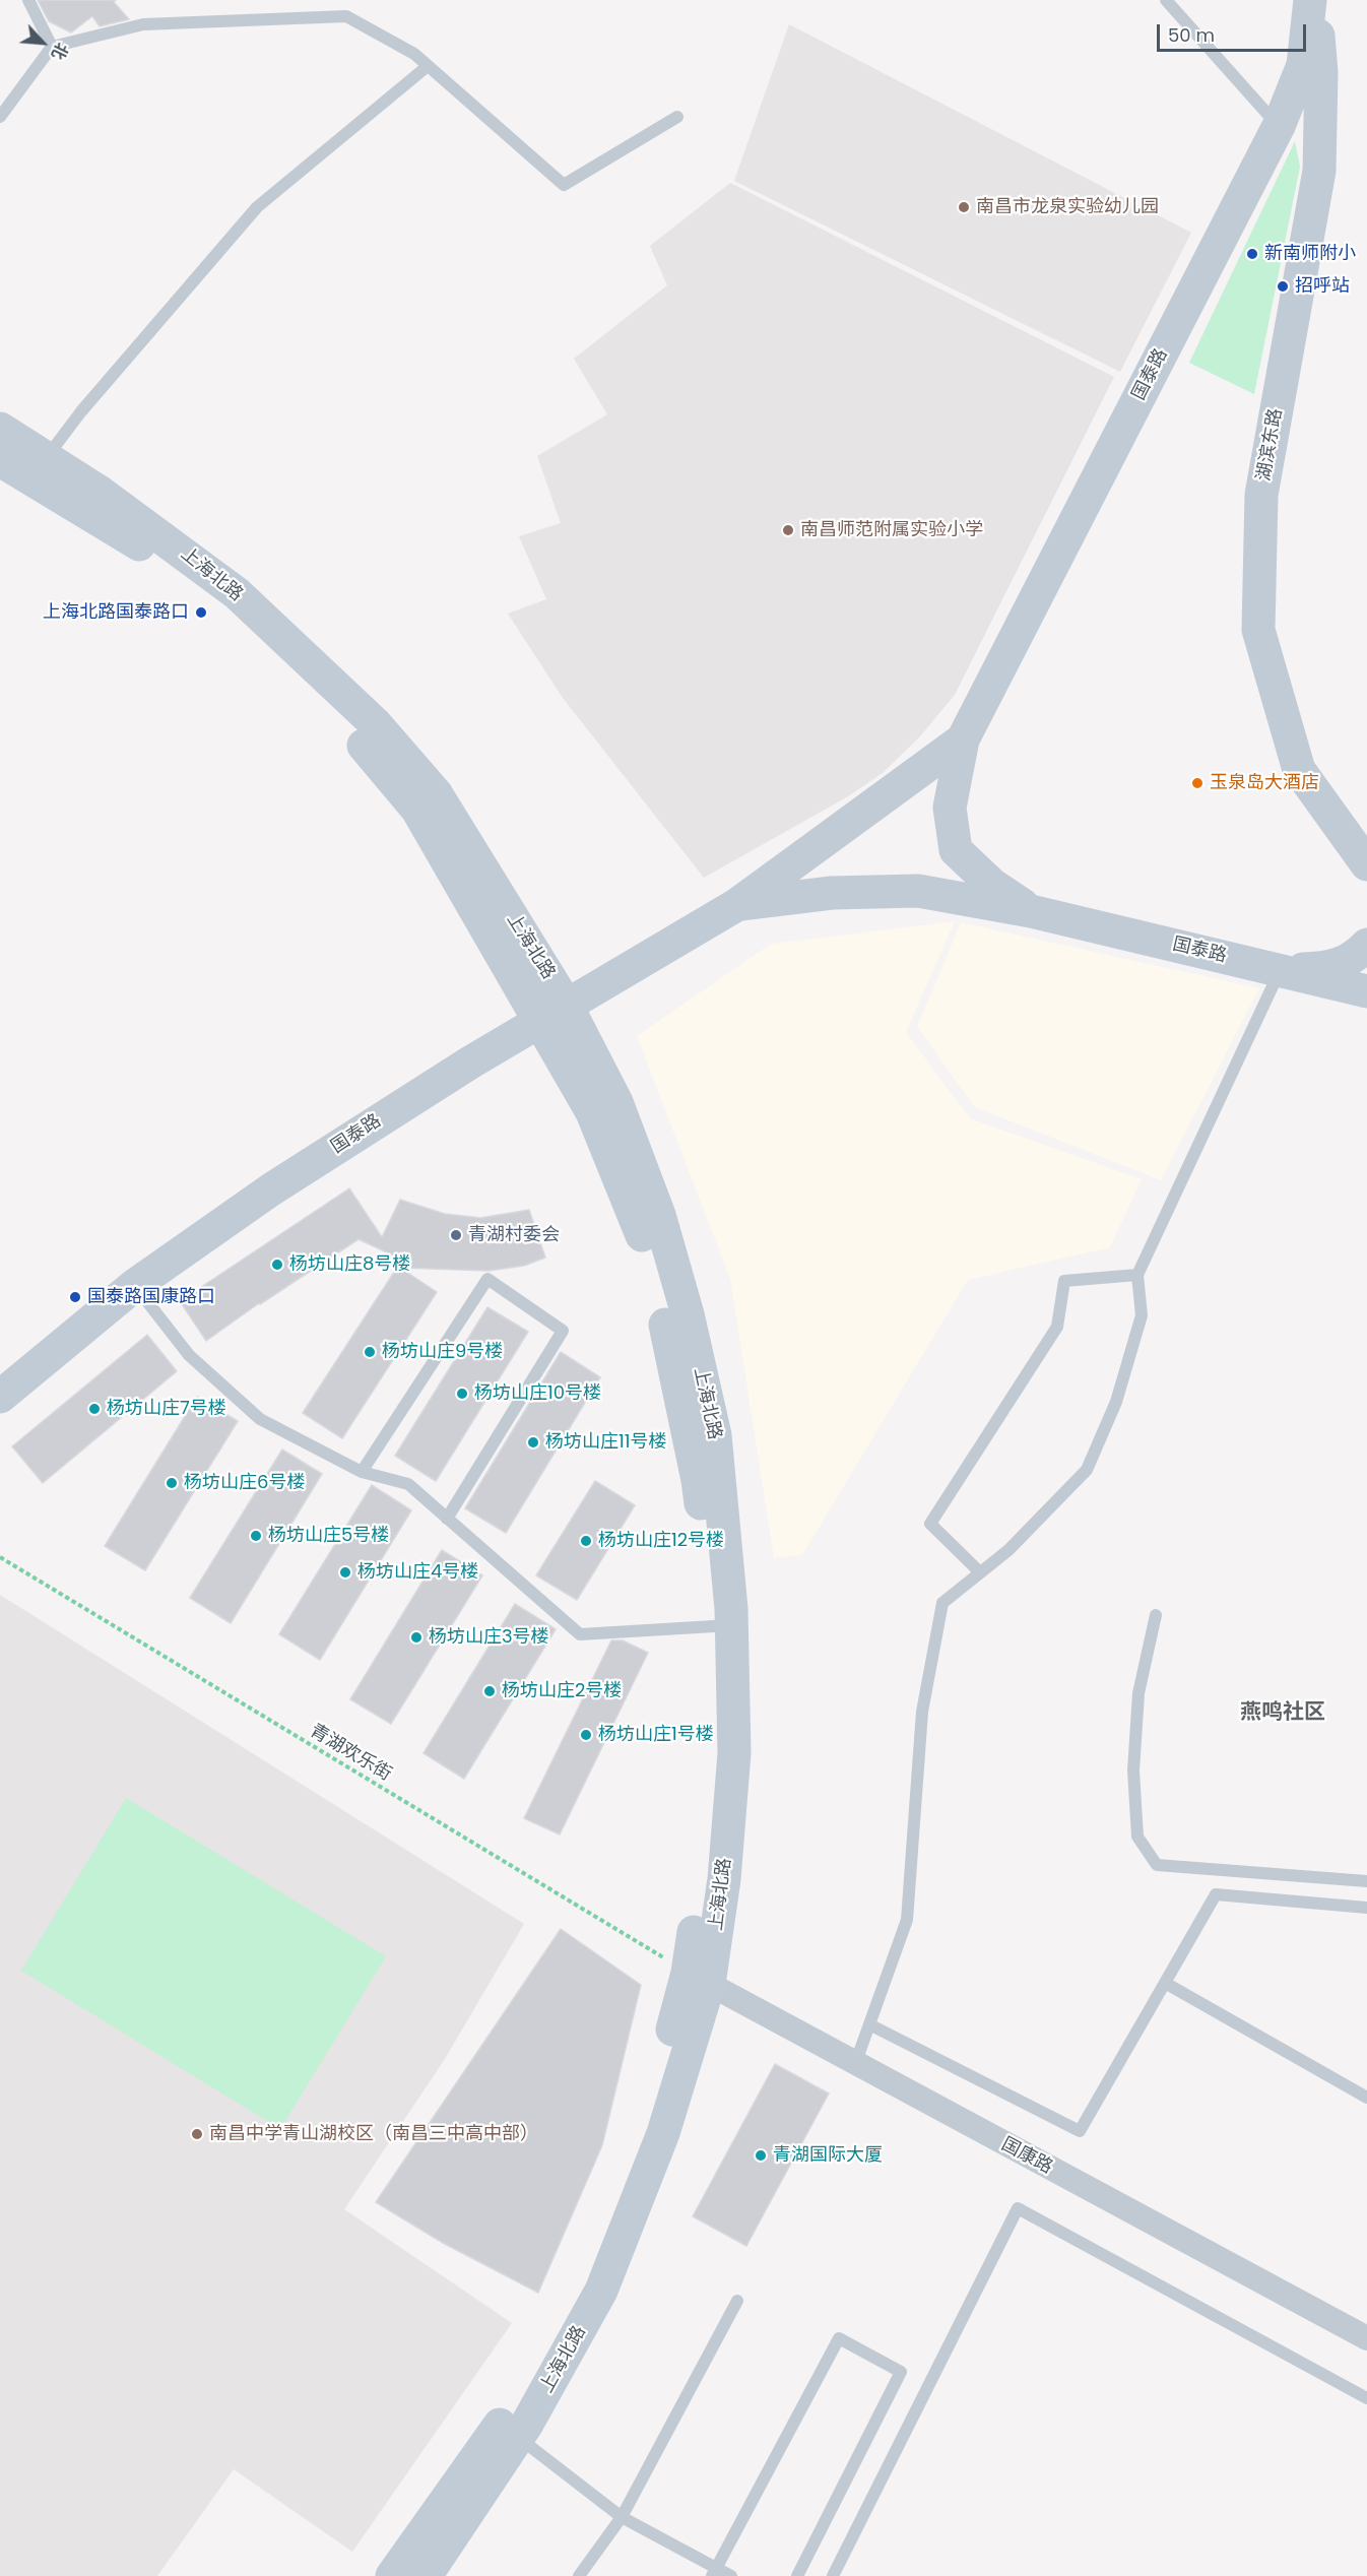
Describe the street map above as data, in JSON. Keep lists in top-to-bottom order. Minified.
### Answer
{"streets":{"main road":["国泰路","湖滨东路","上海北路"],"street":["国康路"],"path":["青湖欢乐街"]},"crossings":[["国泰路","上海北路"],["上海北路","青湖欢乐街"],["上海北路","国康路"],["青湖欢乐街","国康路"]],"districts":["燕鸣社区"],"places":["南昌市龙泉实验幼儿园","新南师附小","招呼站","南昌师范附属实验小学","上海北路国泰路口","玉泉岛大酒店","青湖村委会","杨坊山庄8号楼","国泰路国康路口","杨坊山庄9号楼","杨坊山庄10号楼","杨坊山庄7号楼","杨坊山庄11号楼","杨坊山庄6号楼","杨坊山庄5号楼","杨坊山庄12号楼","杨坊山庄4号楼","杨坊山庄3号楼","杨坊山庄2号楼","杨坊山庄1号楼","南昌中学青山湖校区（南昌三中高中部）","青湖国际大厦"],"scale_bar":"50 m","north":"bottom right"}
